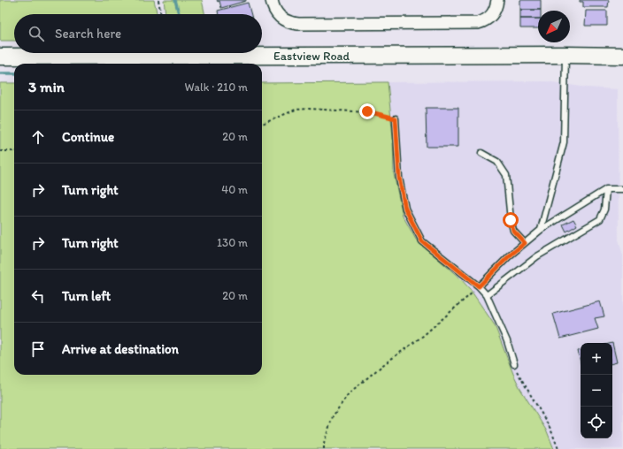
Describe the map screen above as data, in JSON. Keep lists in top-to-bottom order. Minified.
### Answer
{"streets":{"street":["Eastview Road"]},"north":"bottom left","page":{"search":"Search here","heading":["3 min","Walk · 210 m"],"list":[["Continue","20 m"],["Turn right","40 m"],["Turn right","130 m"],["Turn left","20 m"],"Arrive at destination"],"map_buttons":["+","−"]}}
